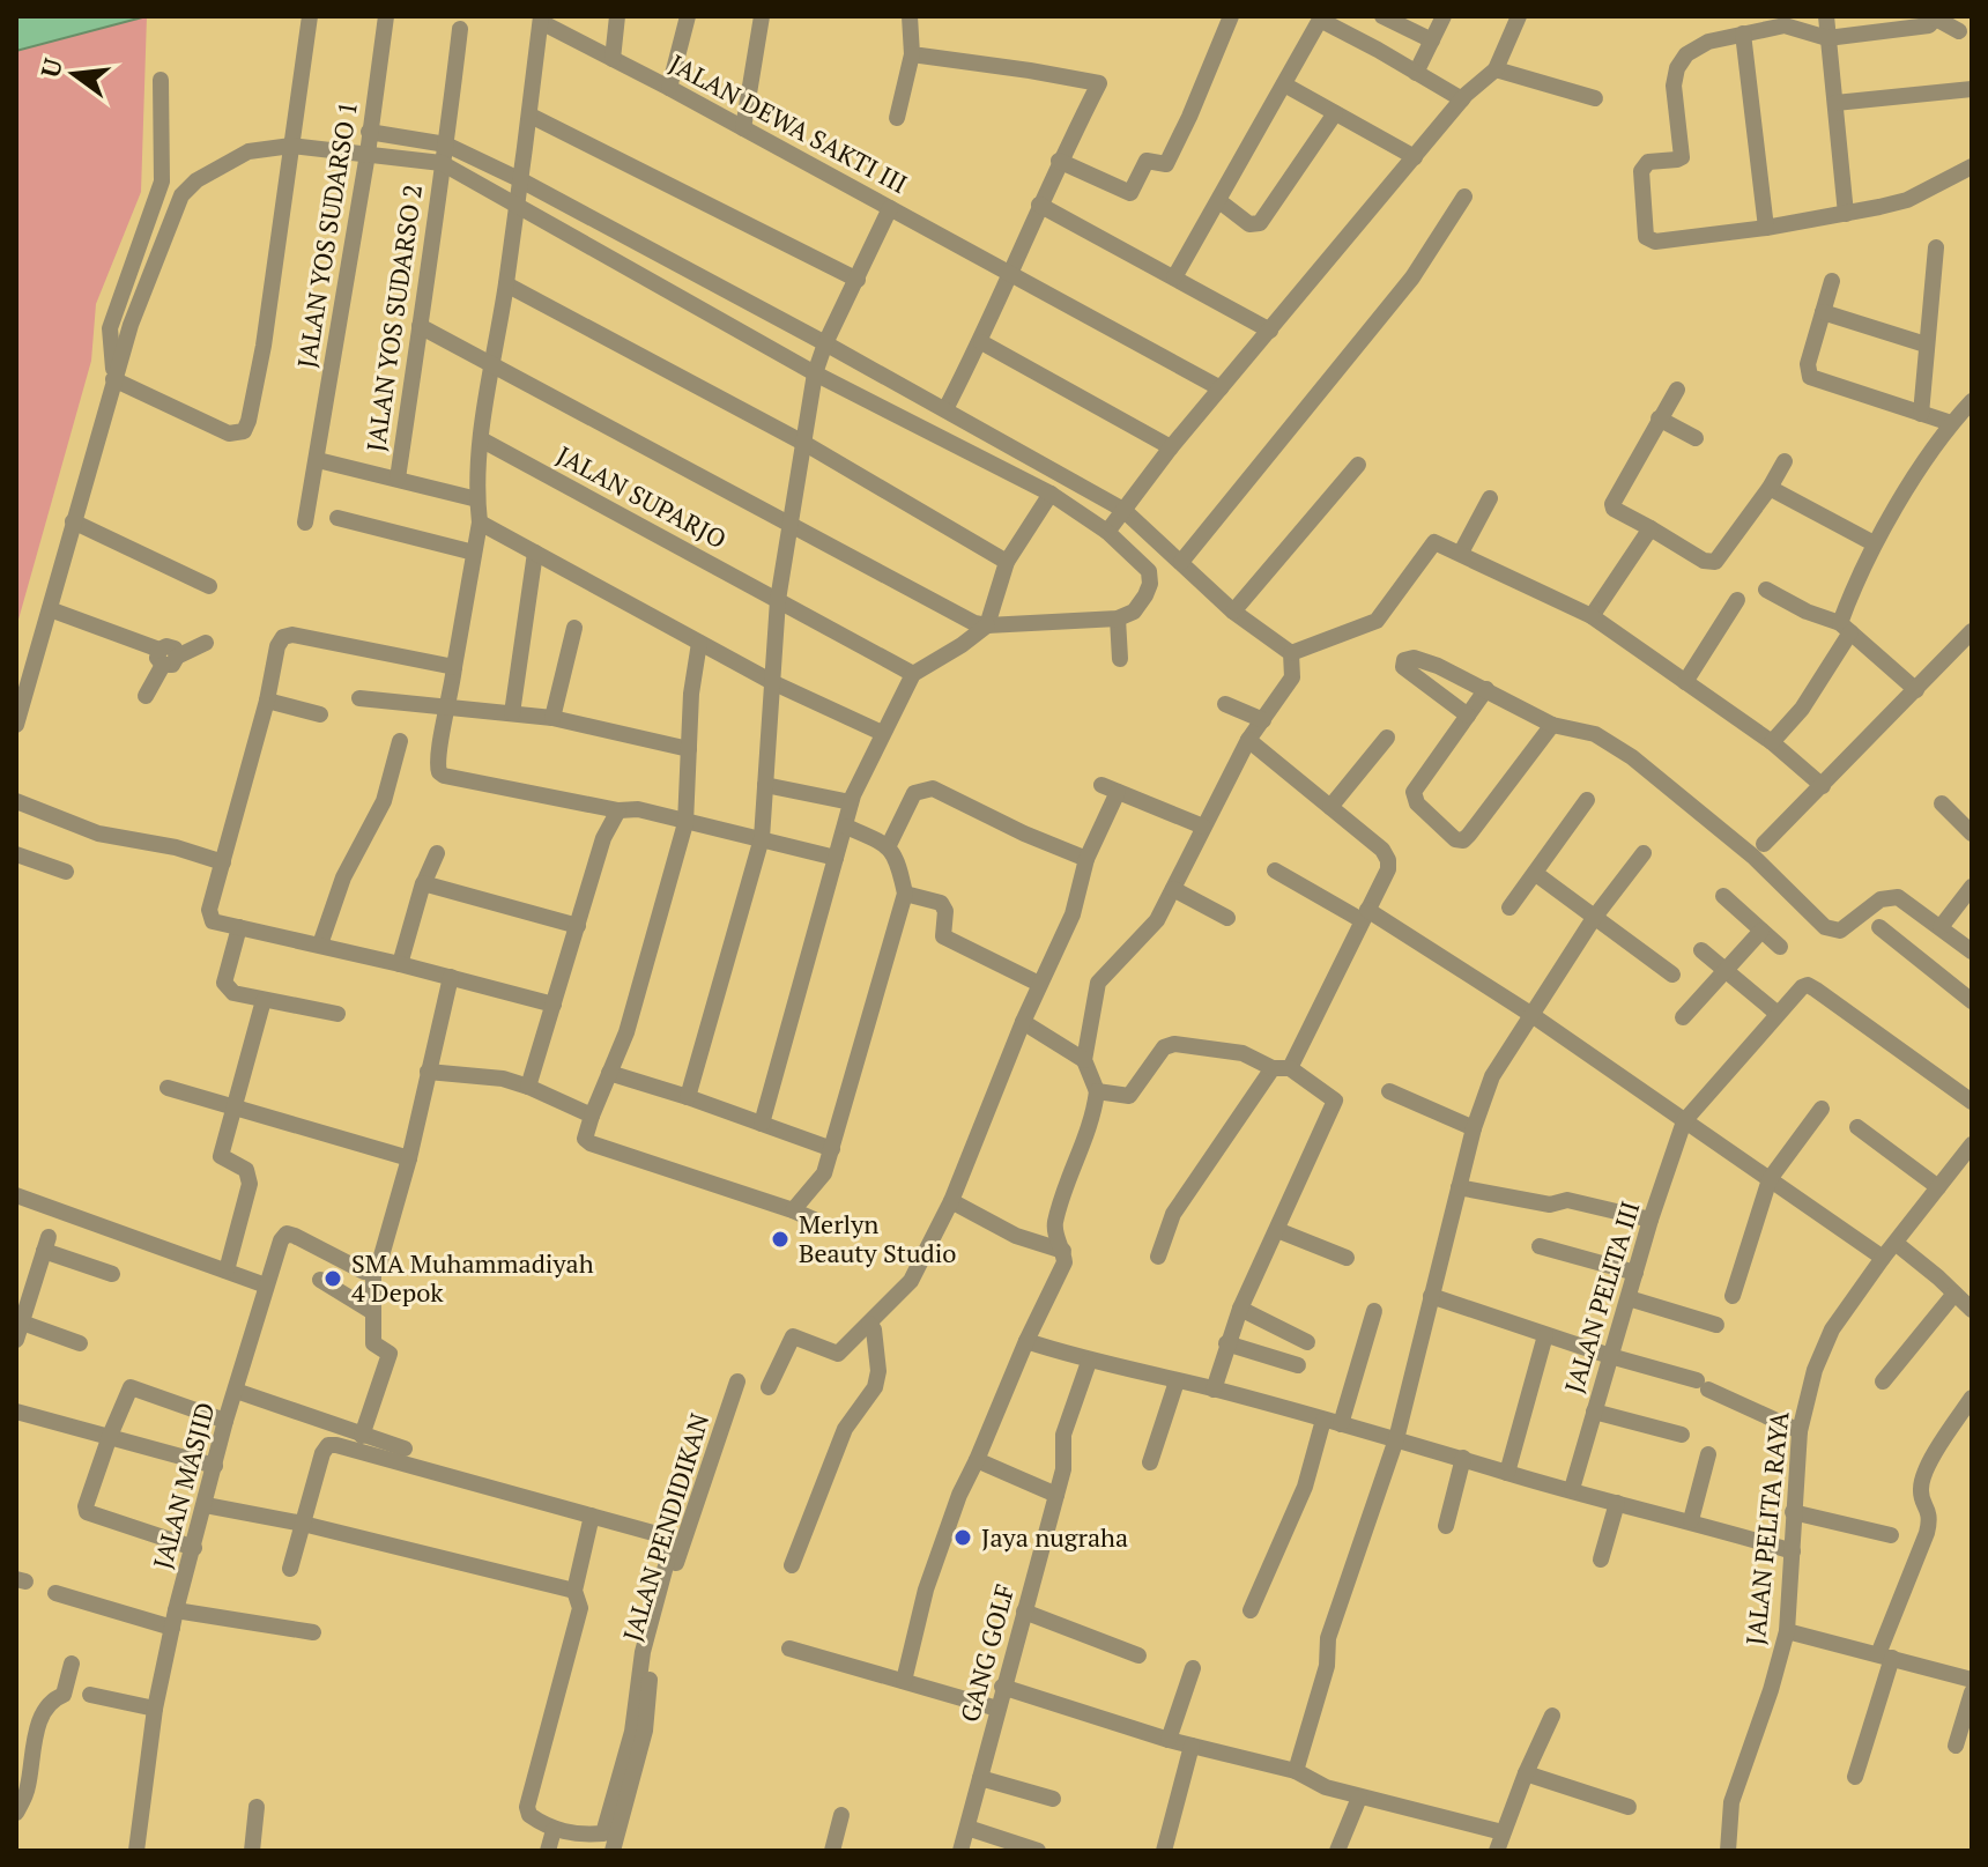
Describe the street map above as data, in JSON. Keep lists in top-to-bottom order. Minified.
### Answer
{"streets":{"street":["JALAN DEWA SAKTI III","JALAN YOS SUDARSO 1","JALAN YOS SUDARSO 2","JALAN SUPARJO","JALAN PELITA III","JALAN MASJID","JALAN PENDIDIKAN","JALAN PELITA RAYA","GANG GOLF"]},"places":["Merlyn Beauty Studio","SMA Muhammadiyah 4 Depok","Jaya nugraha"],"north":"left"}
